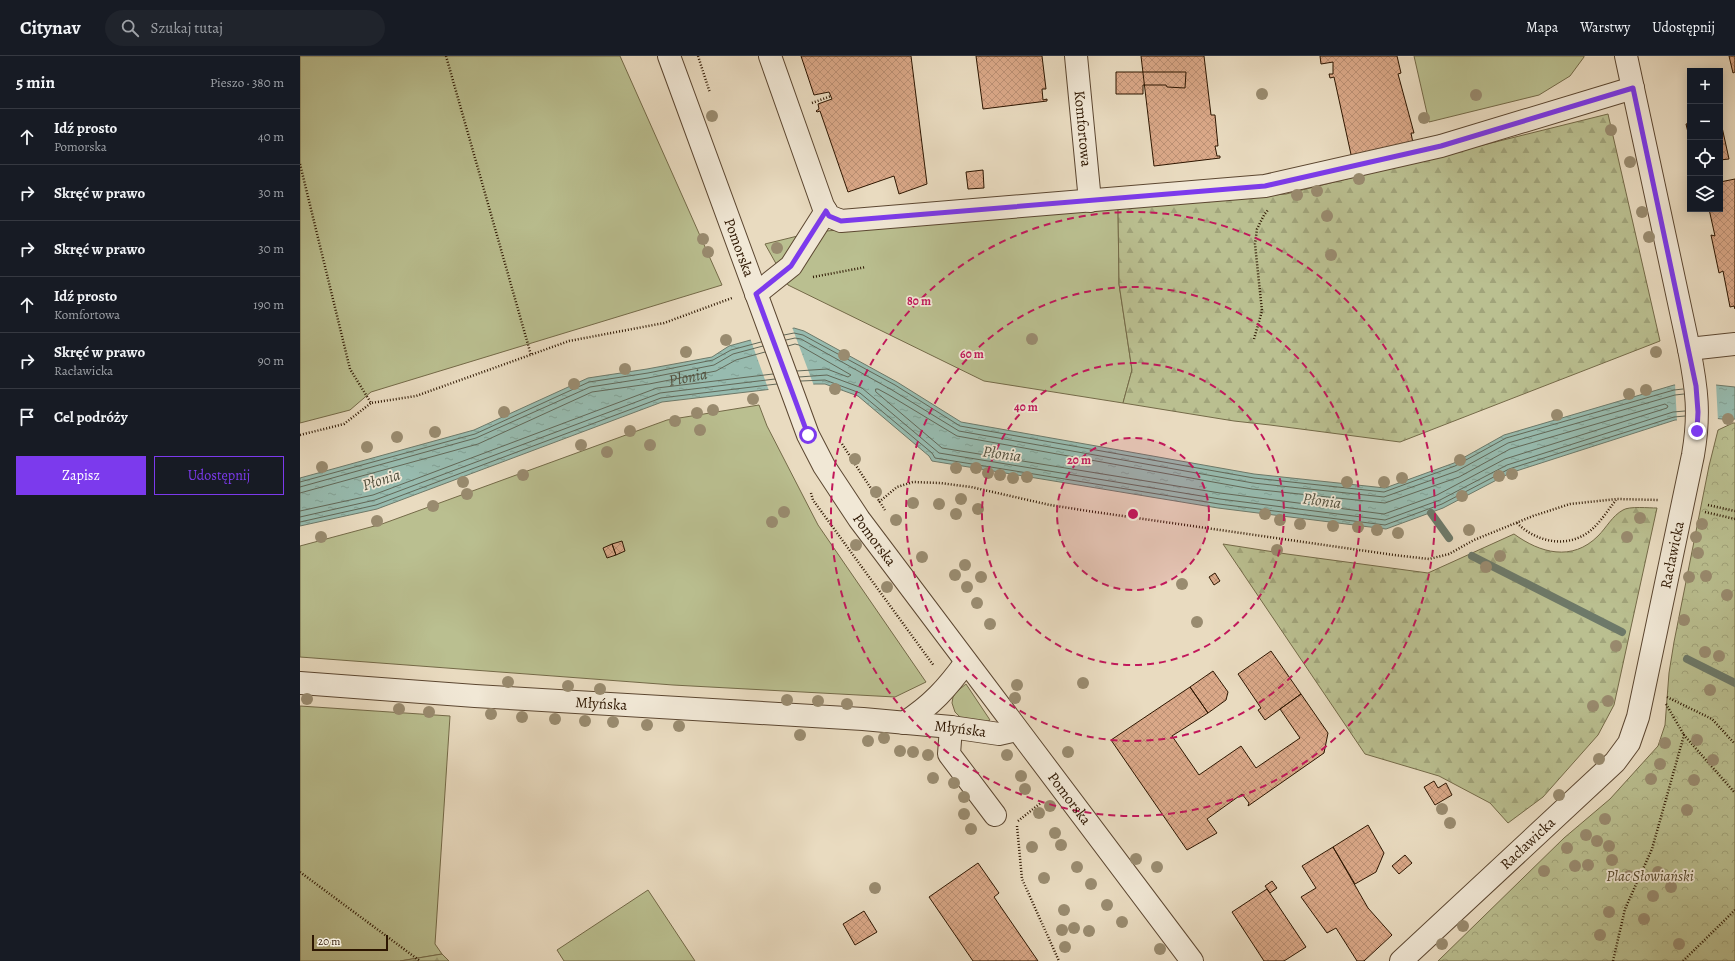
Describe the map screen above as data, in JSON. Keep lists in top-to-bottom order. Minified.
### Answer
{"streets":{"street":["Komfortowa","Pomorska","Racławicka","Młyńska"]},"crossings":[["Pomorska","Młyńska"]],"water":["Płonia"],"parks":["Plac Słowiański"],"scale_bar":"20 m","page":{"header":"Citynav","search":"Szukaj tutaj","nav":["Mapa","Warstwy","Udostępnij"],"heading":["5 min","Pieszo · 380 m"],"map_buttons":["+","−"],"list":[["Idź prosto","Pomorska","40 m"],["Skręć w prawo","30 m"],["Skręć w prawo","30 m"],["Idź prosto","Komfortowa","190 m"],["Skręć w prawo","Racławicka","90 m"],"Cel podróży"],"buttons":["Zapisz","Udostępnij"],"scale":"20 m"},"rings":["80 m","60 m","40 m","20 m"]}
